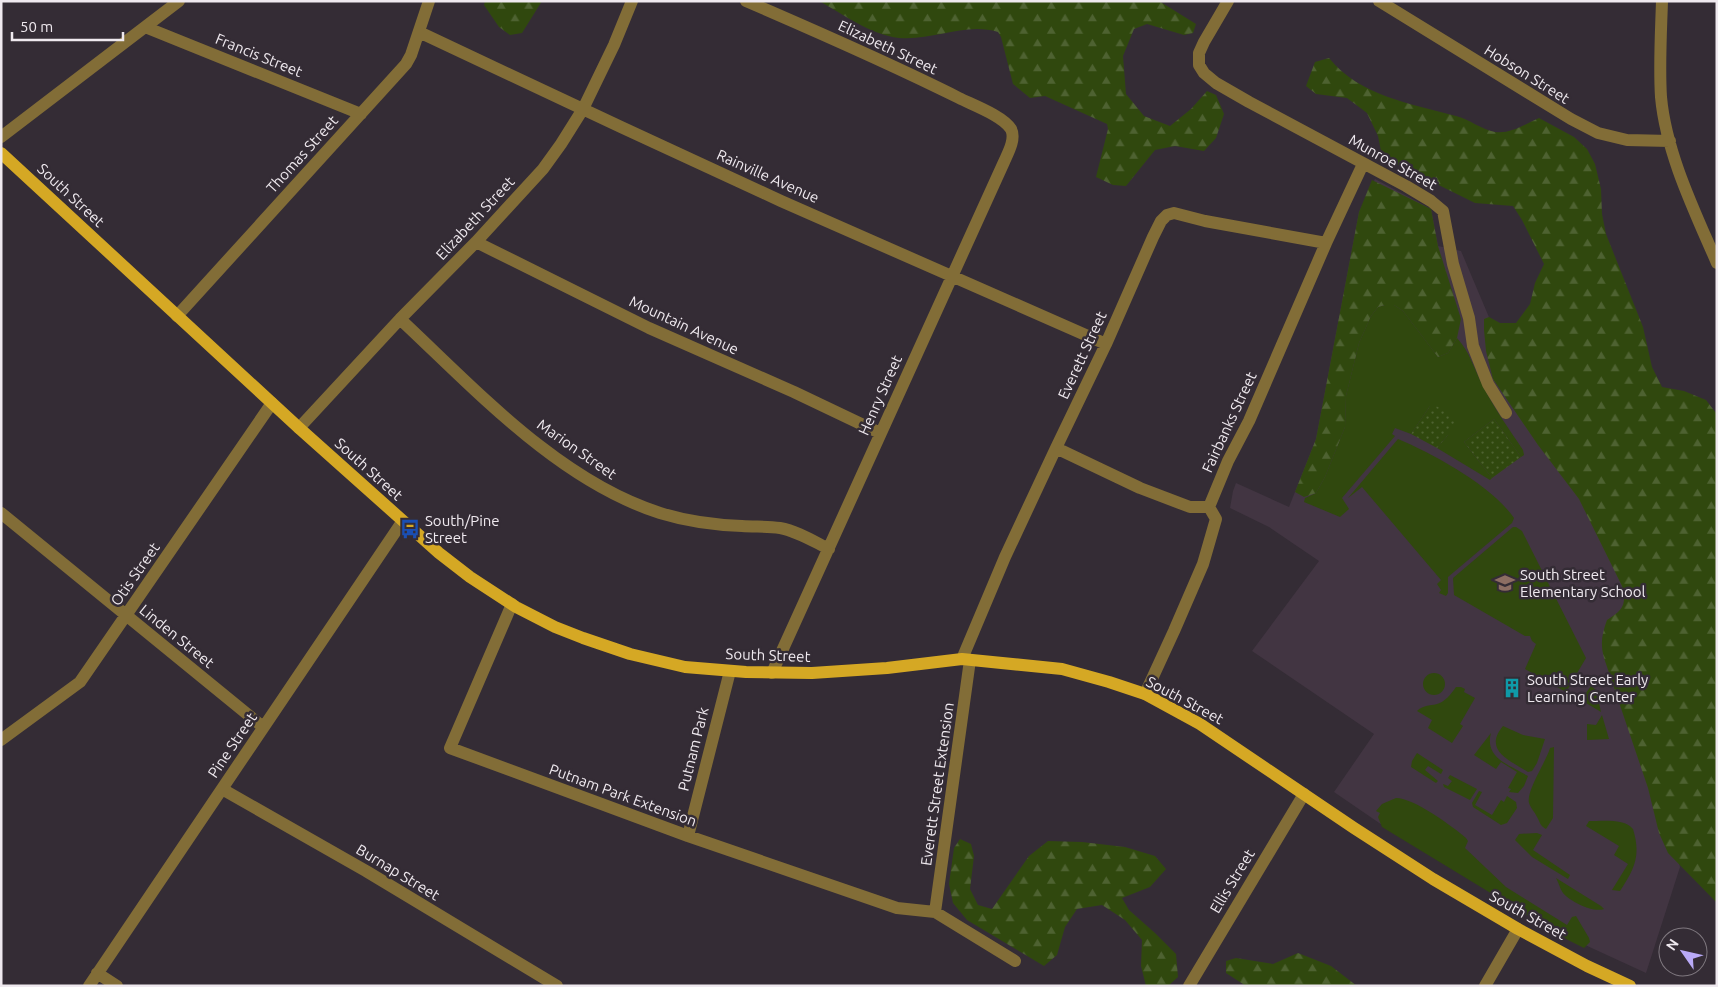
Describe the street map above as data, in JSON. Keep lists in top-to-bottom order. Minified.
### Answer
{"streets":{"main road":["South Street"],"street":["Elizabeth Street","Francis Street","Hobson Street","Thomas Street","Munroe Street","Rainville Avenue","Mountain Avenue","Everett Street","Henry Street","Fairbanks Street","Marion Street","Otis Street","Linden Street","Pine Street","Putnam Park","Everett Street Extension","Putnam Park Extension","Burnap Street","Ellis Street"]},"crossings":[["Elizabeth Street","Rainville Avenue"],["Elizabeth Street","South Street"],["Elizabeth Street","Mountain Avenue"],["Elizabeth Street","Henry Street"],["Elizabeth Street","Marion Street"],["Francis Street","Thomas Street"],["Thomas Street","Rainville Avenue"],["Thomas Street","South Street"],["Munroe Street","Fairbanks Street"],["Rainville Avenue","Everett Street"],["Rainville Avenue","Henry Street"],["South Street","Everett Street"],["South Street","Henry Street"],["South Street","Otis Street"],["South Street","Pine Street"],["South Street","Putnam Park"],["South Street","Everett Street Extension"],["South Street","Putnam Park Extension"],["South Street","Ellis Street"],["Mountain Avenue","Henry Street"],["Everett Street","Fairbanks Street"],["Everett Street","Everett Street Extension"],["Henry Street","Marion Street"],["Otis Street","Linden Street"],["Linden Street","Pine Street"],["Pine Street","Burnap Street"],["Putnam Park","Putnam Park Extension"],["Everett Street Extension","Putnam Park Extension"]],"places":{"bus stop":["South/Pine Street"],"school or university":["South Street Elementary School"],"building":["South Street Early Learning Center"]},"scale_bar":"50 m","north":"top left"}
